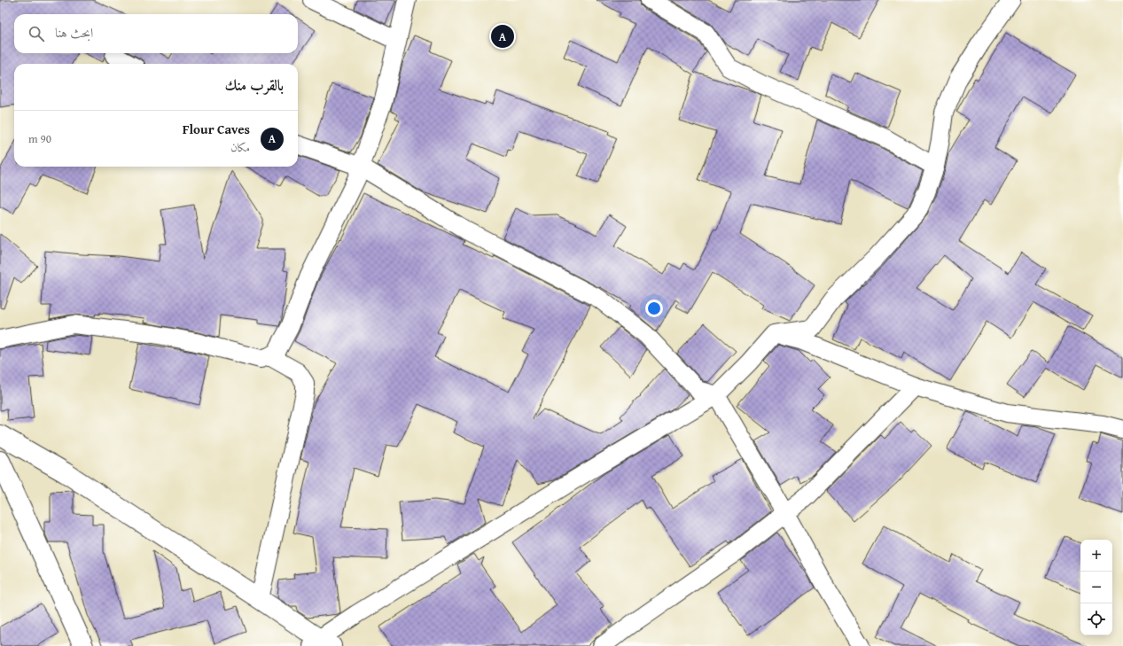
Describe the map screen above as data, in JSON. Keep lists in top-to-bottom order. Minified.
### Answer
{"page":{"search":"ابحث هنا","pins":"A","heading":"بالقرب منك","list":[{"mark":"A","name":"Flour Caves","note":"مكان","value":"90 m"}],"map_buttons":["+","−"]}}
